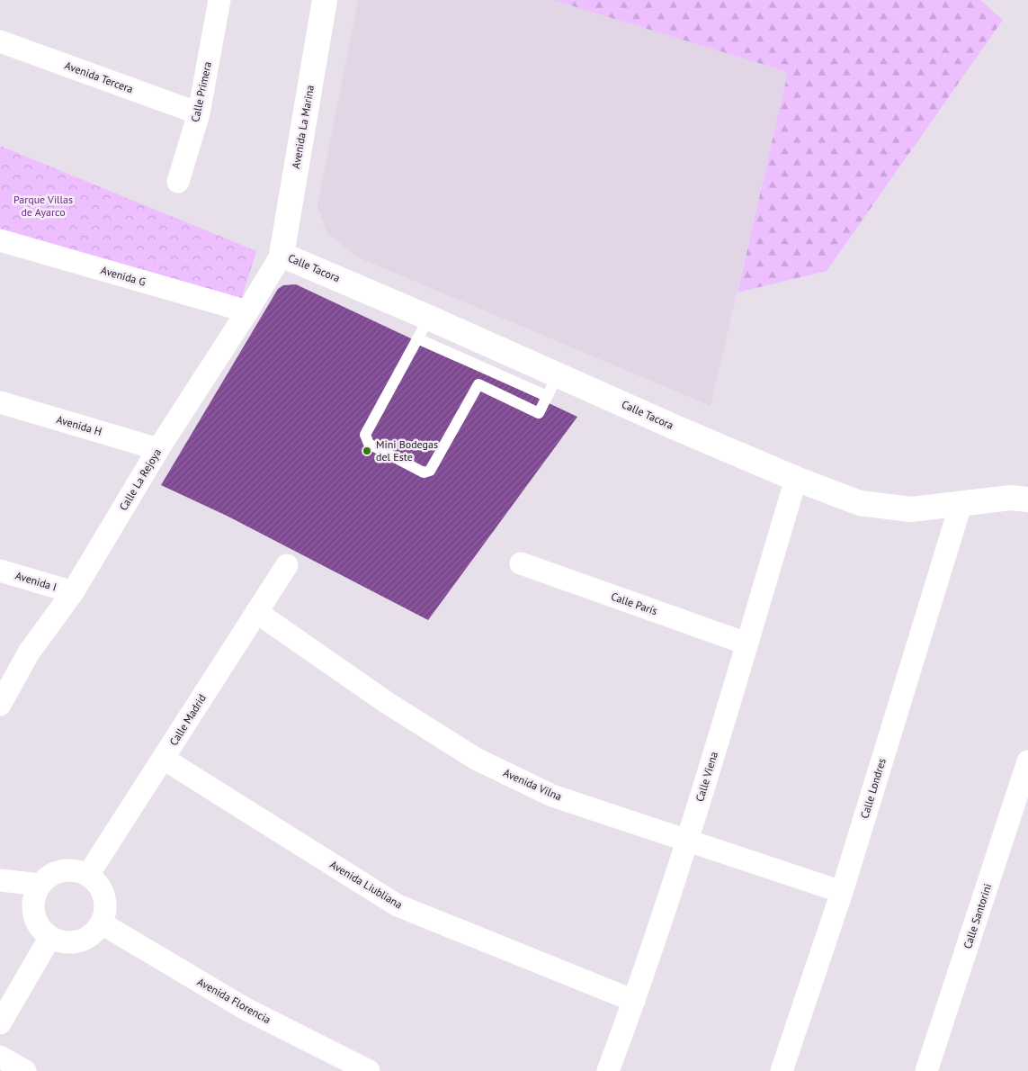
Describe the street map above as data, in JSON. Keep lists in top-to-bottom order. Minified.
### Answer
{"streets":{"street":["Avenida Tercera","Calle Primera","Avenida La Marina","Calle Tacora","Avenida G","Avenida H","Calle La Rejoya","Avenida I","Calle París","Calle Madrid","Calle Viena","Avenida Vilna","Calle Londres","Avenida Liubliana","Calle Santorini","Avenida Florencia"]},"crossings":[["Avenida Tercera","Calle Primera"],["Avenida La Marina","Calle Tacora"],["Avenida La Marina","Calle La Rejoya"],["Calle Tacora","Calle La Rejoya"],["Calle Tacora","Calle Viena"],["Calle Tacora","Calle Londres"],["Avenida G","Calle La Rejoya"],["Avenida H","Calle La Rejoya"],["Calle La Rejoya","Avenida I"],["Calle París","Calle Viena"],["Calle Madrid","Avenida Vilna"],["Calle Madrid","Avenida Liubliana"],["Calle Madrid","Avenida Florencia"],["Calle Viena","Avenida Vilna"],["Calle Viena","Avenida Liubliana"],["Avenida Vilna","Calle Londres"]],"parks":["Parque Villas de Ayarco"],"places":["Mini Bodegas del Este"]}
